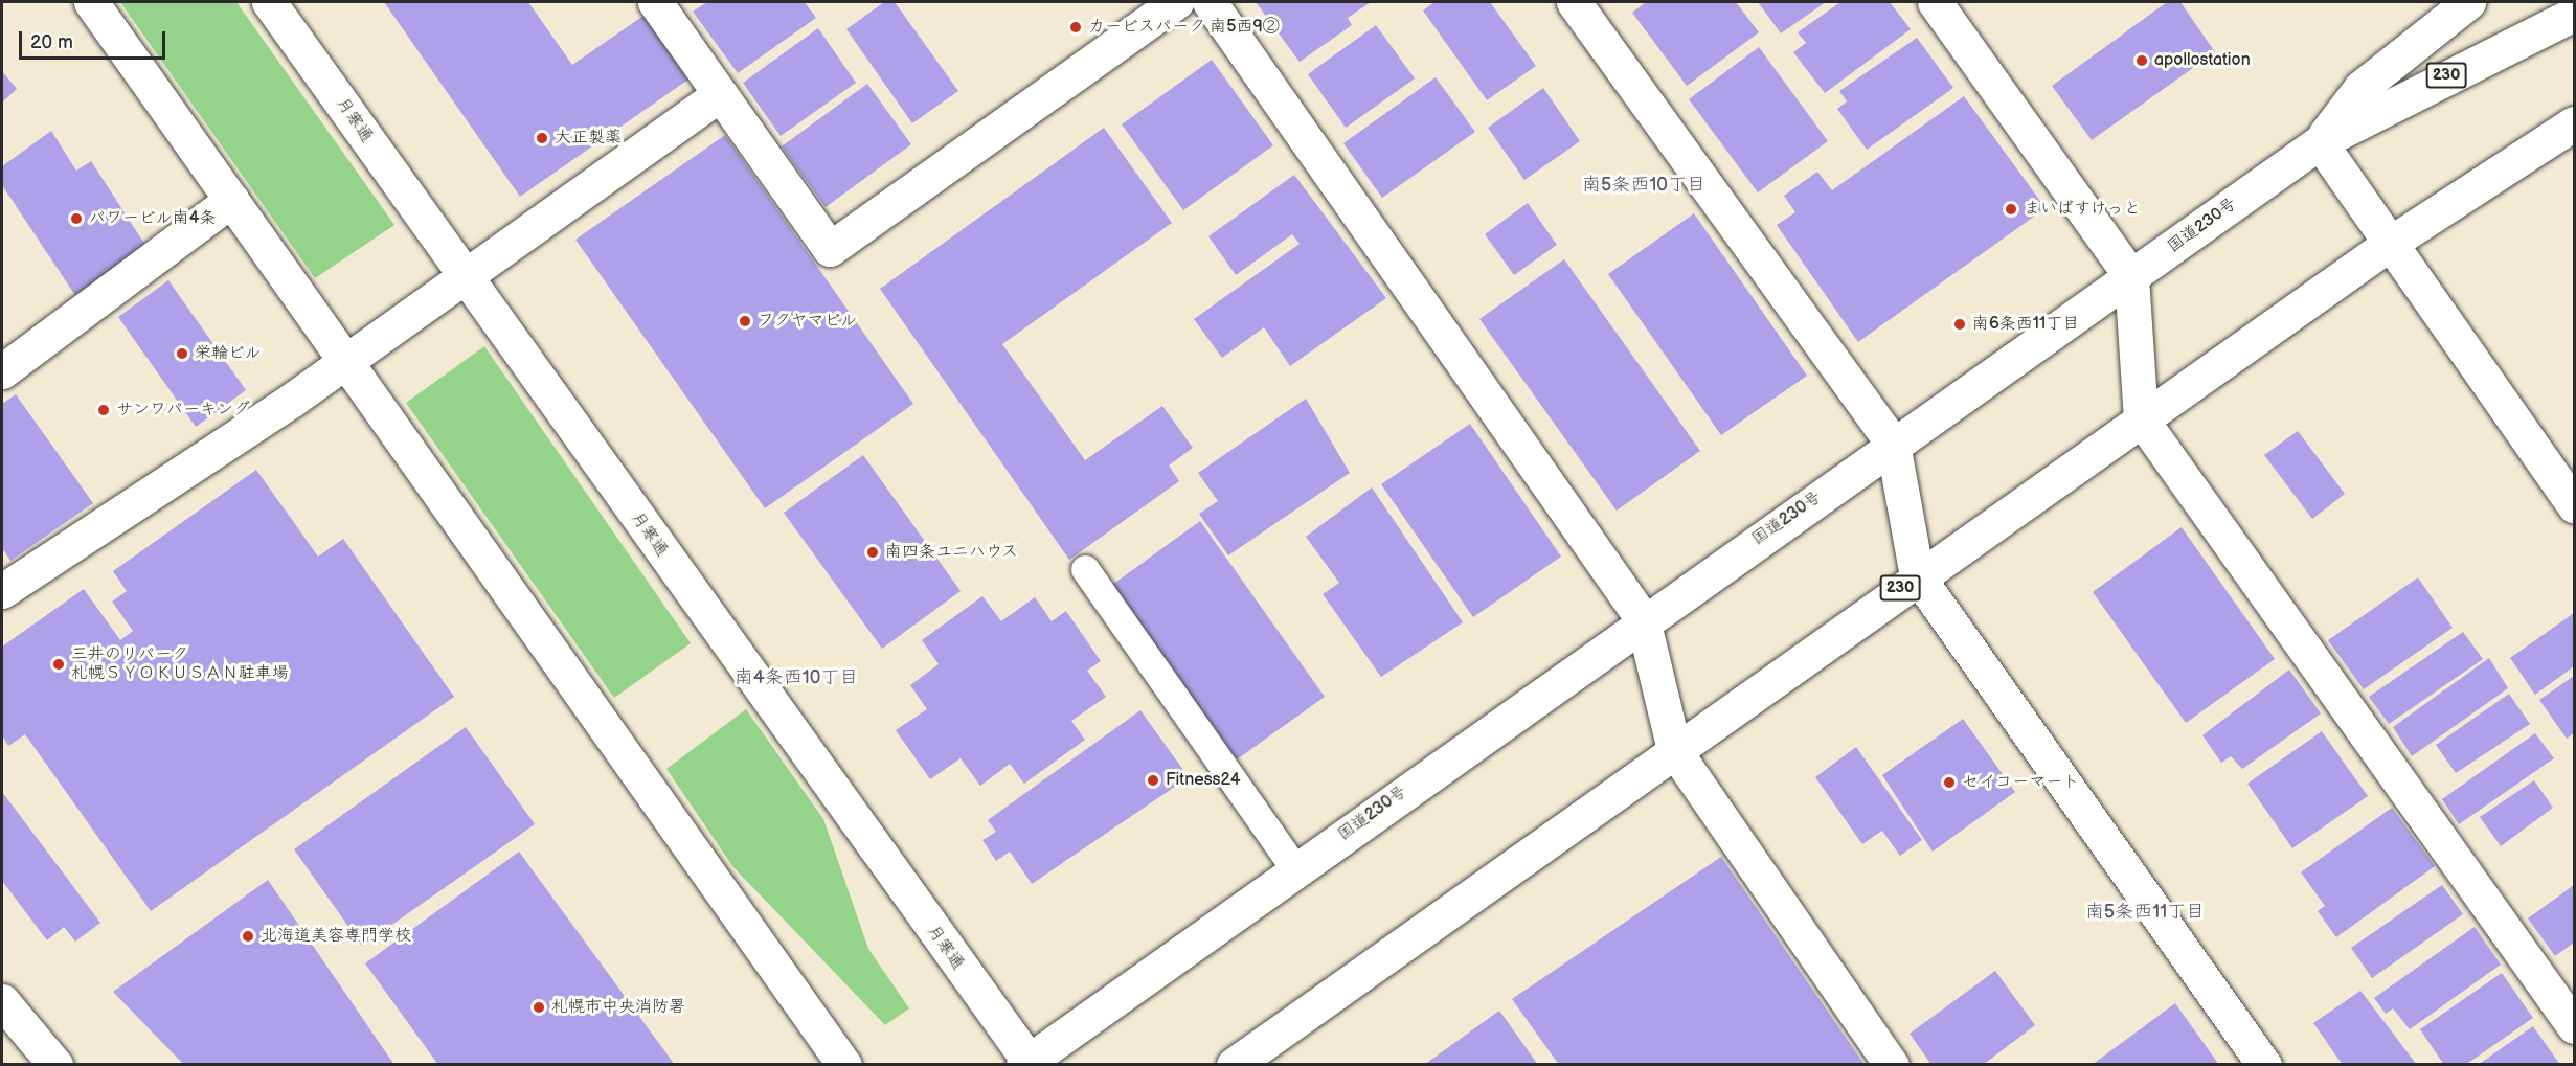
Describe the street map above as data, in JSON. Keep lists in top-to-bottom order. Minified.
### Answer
{"streets":{"main road":["230","月寒通","国道230号"]},"crossings":[["月寒通","国道230号"]],"districts":["南5条西10丁目","南4条西10丁目","南5条西11丁目"],"places":["カービスパーク 南5西9②","apollostation","大正製薬","まいばすけっと","パワービル南4条","フクヤマビル","南6条西11丁目","栄輪ビル","サンワパーキング","南四条ユニハウス","三井のリパーク 札幌ＳＹＯＫＵＳＡＮ駐車場","Fitness24","セイコーマート","北海道美容専門学校","札幌市中央消防署"],"scale_bar":"20 m"}
